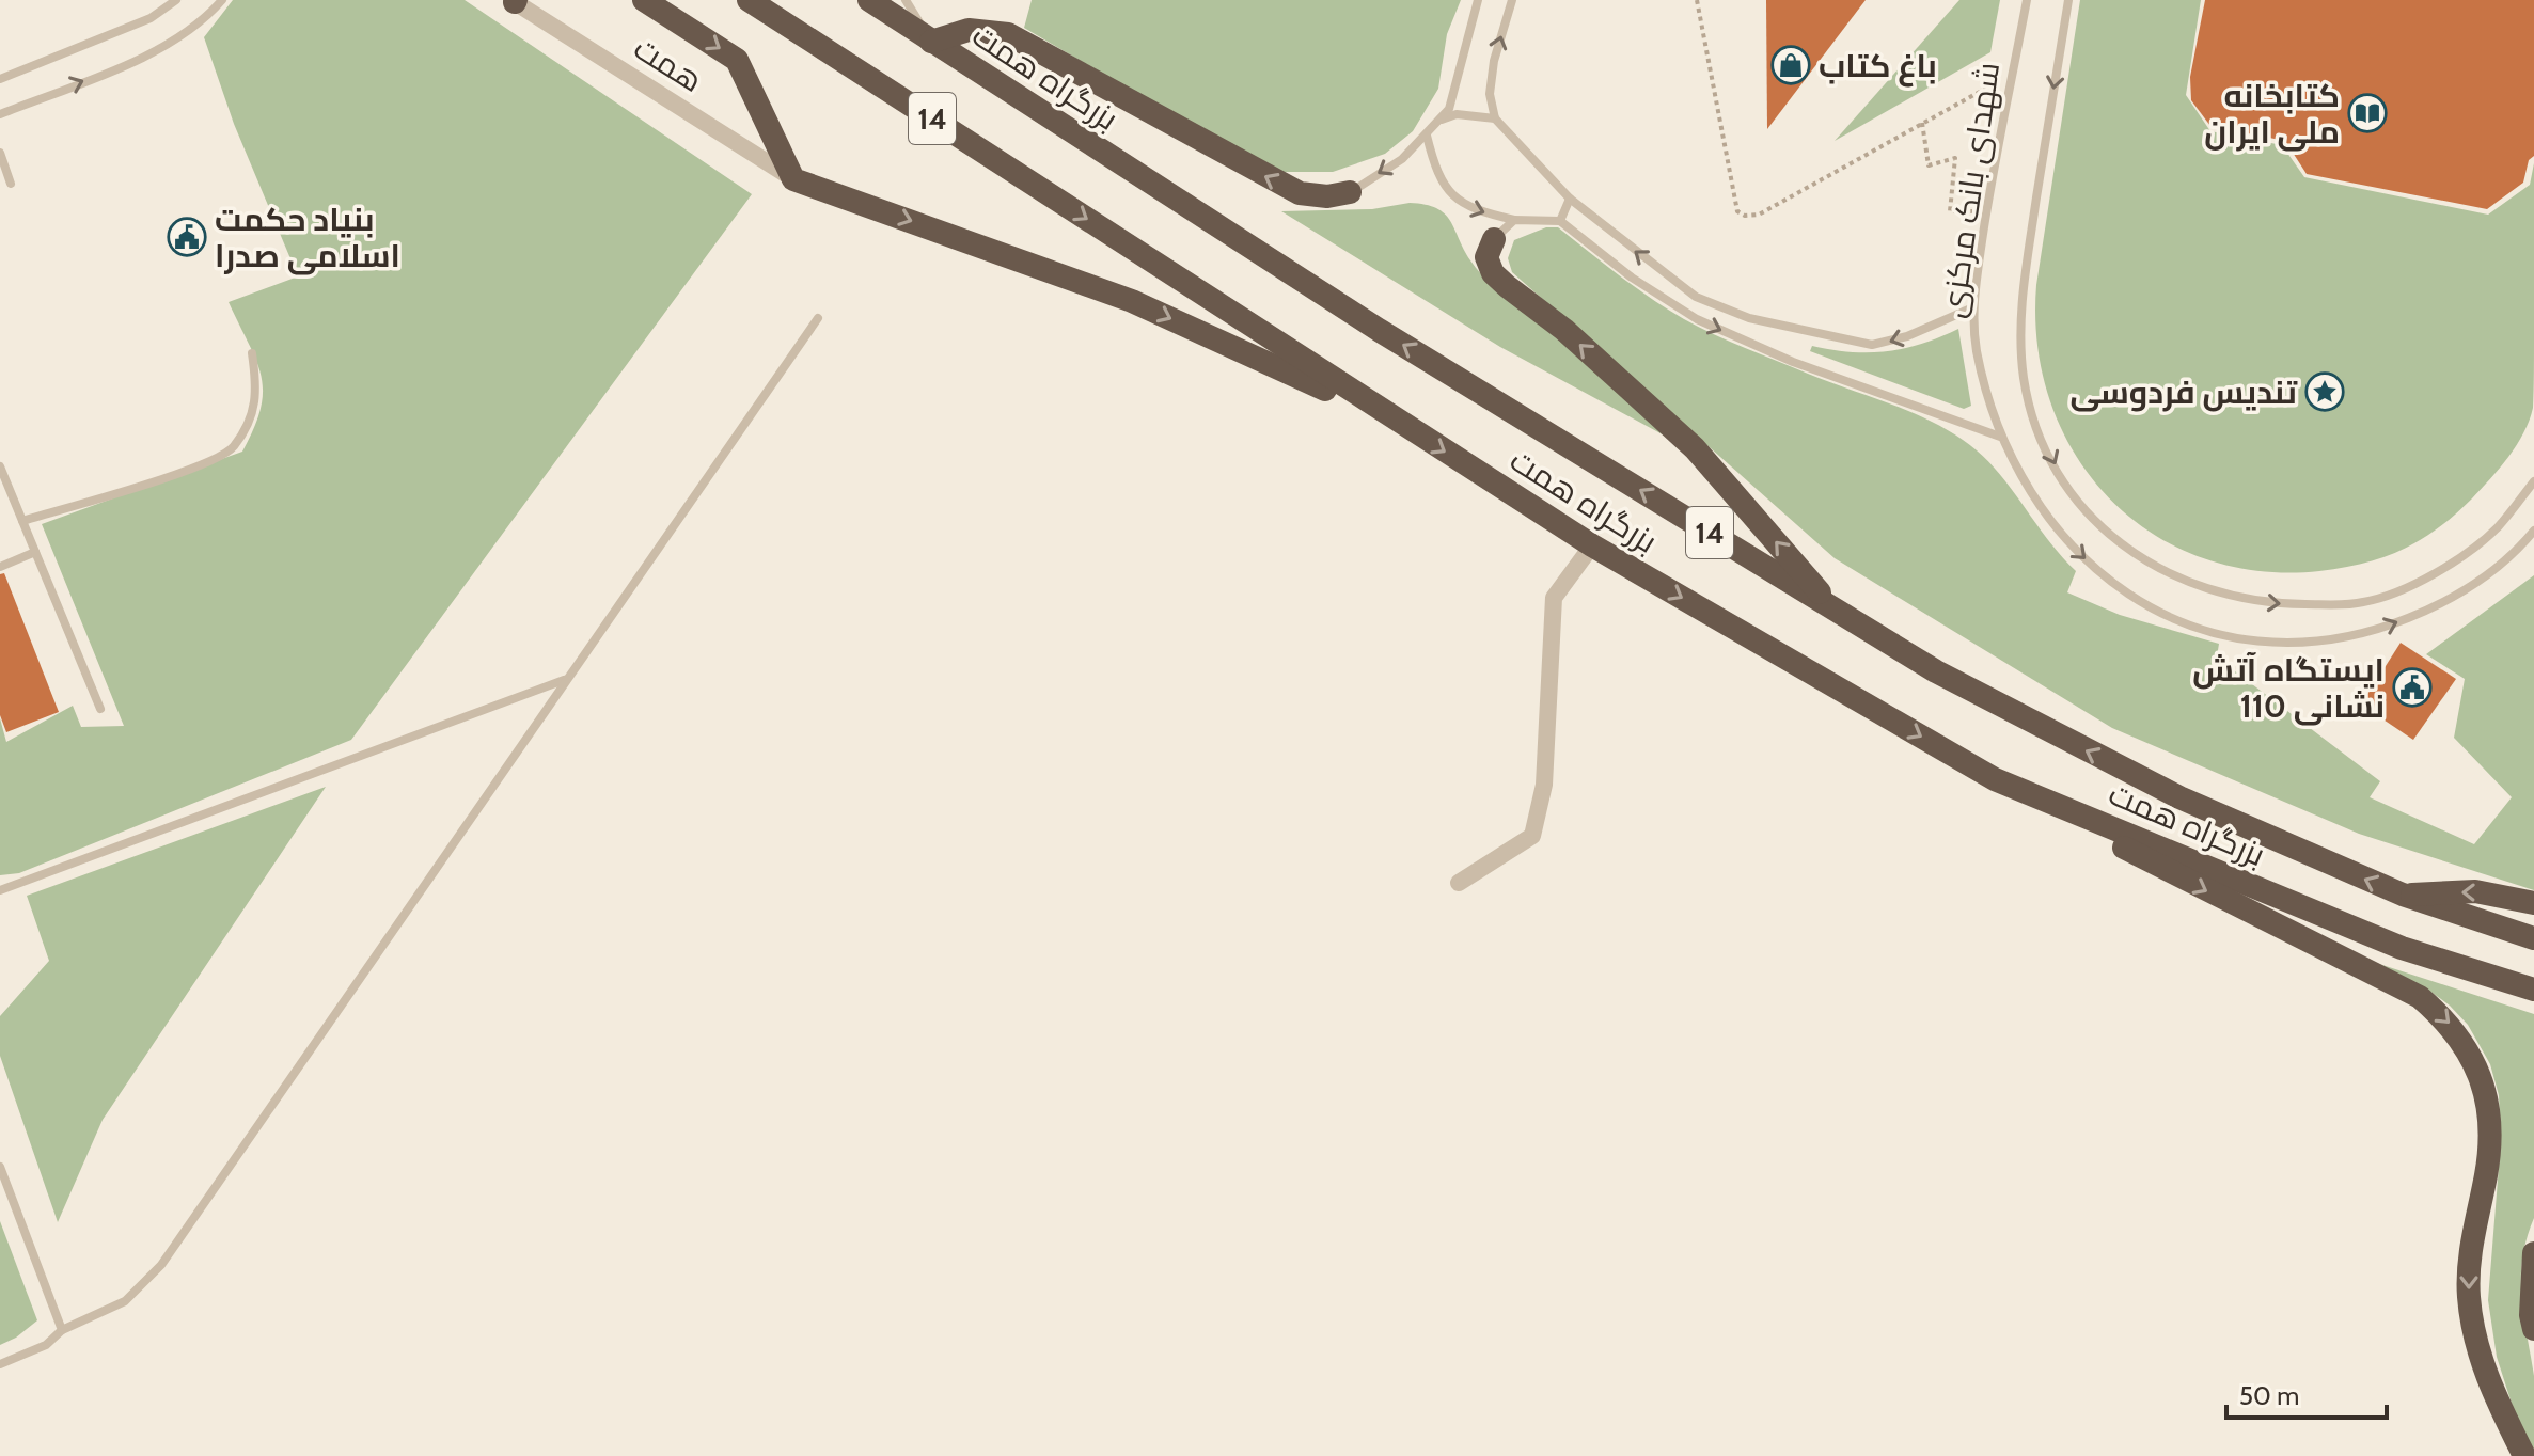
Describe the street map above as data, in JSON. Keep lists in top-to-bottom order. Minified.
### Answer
{"streets":{"highway":["بزرگراه همت","14"],"street":["همت"],"lane":["شهدای بانک مرکزی"]},"places":{"shop":["باغ کتاب"],"library":["کتابخانه ملی ایران"],"public building":["بنیاد حکمت اسلامی صدرا","ایستگاه آتش نشانی 110"],"place":["تندیس فردوسی"]},"scale_bar":"50 m"}
